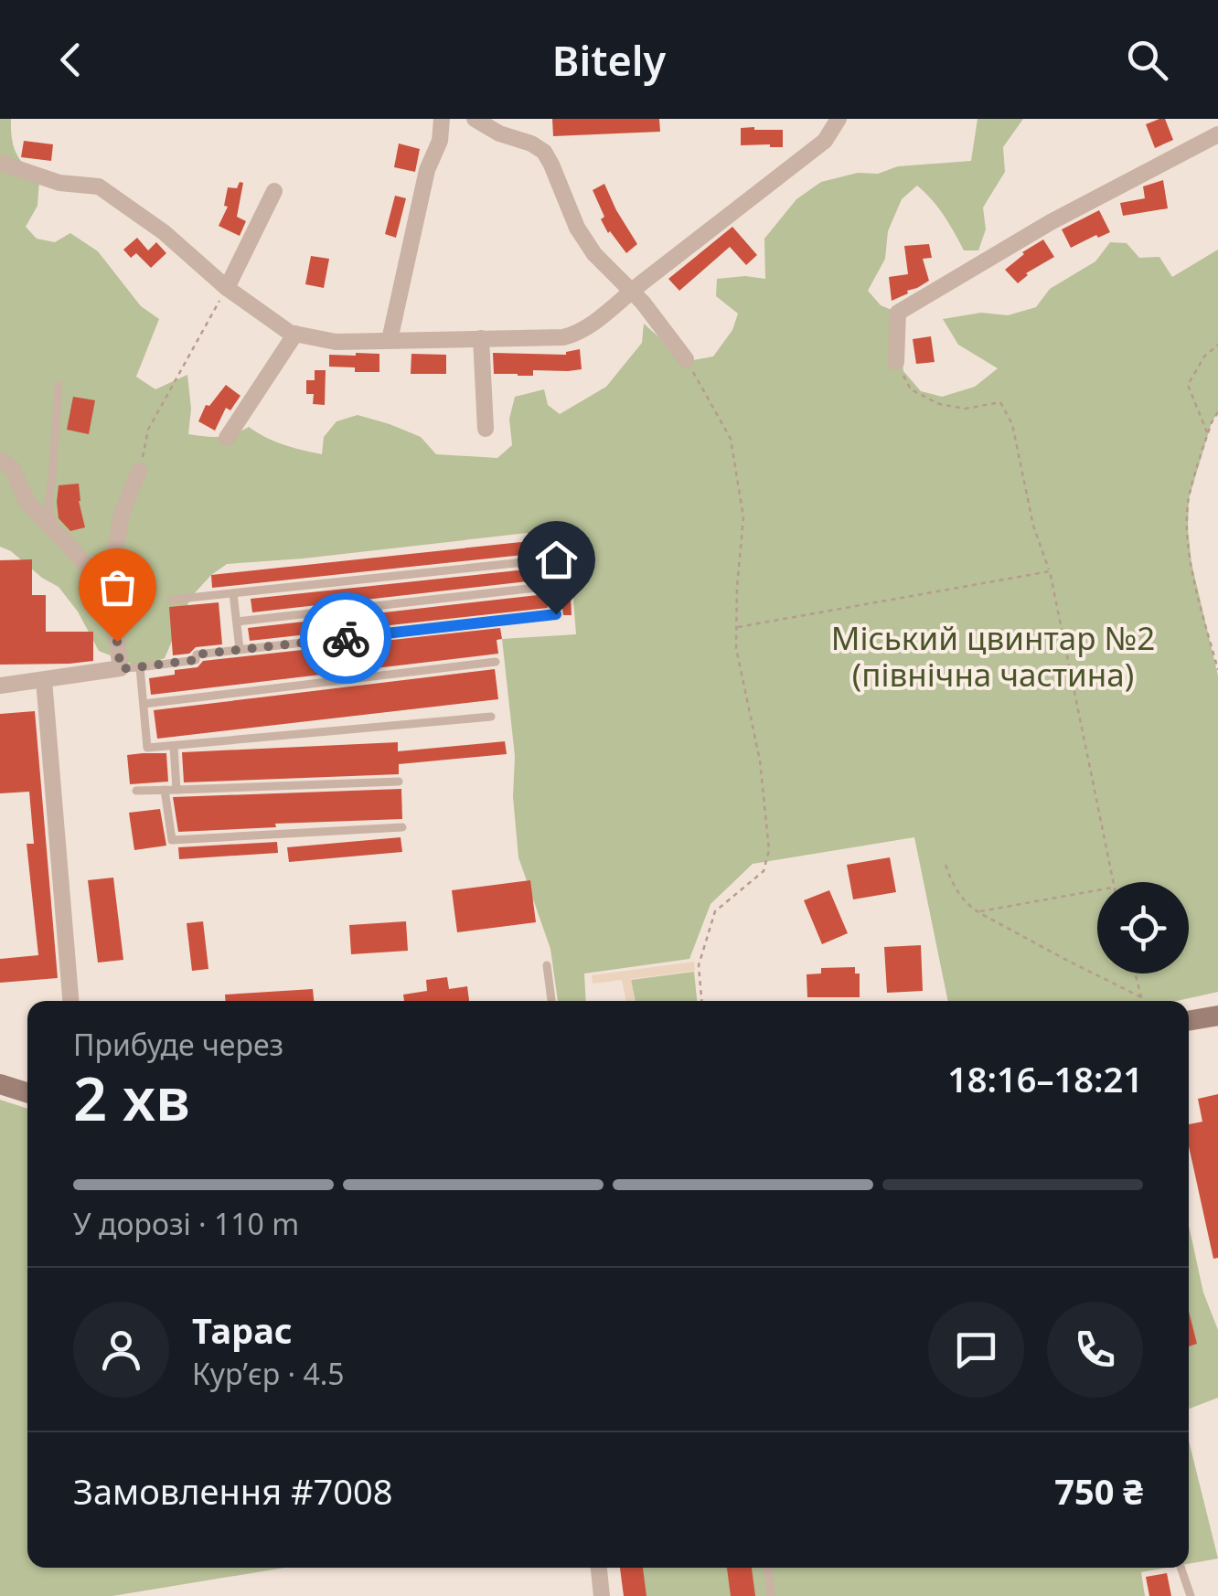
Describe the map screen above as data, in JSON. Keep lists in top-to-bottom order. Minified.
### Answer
{"parks":["Міський цвинтар №2 (північна частина)"],"page":{"header":"Bitely","heading":["2 хв","Прибуде через","18:16–18:21"],"panel":["Тарас","Кур’єр · 4.5","Замовлення #7008","750 ₴"],"bar":"У дорозі · 110 m"}}
